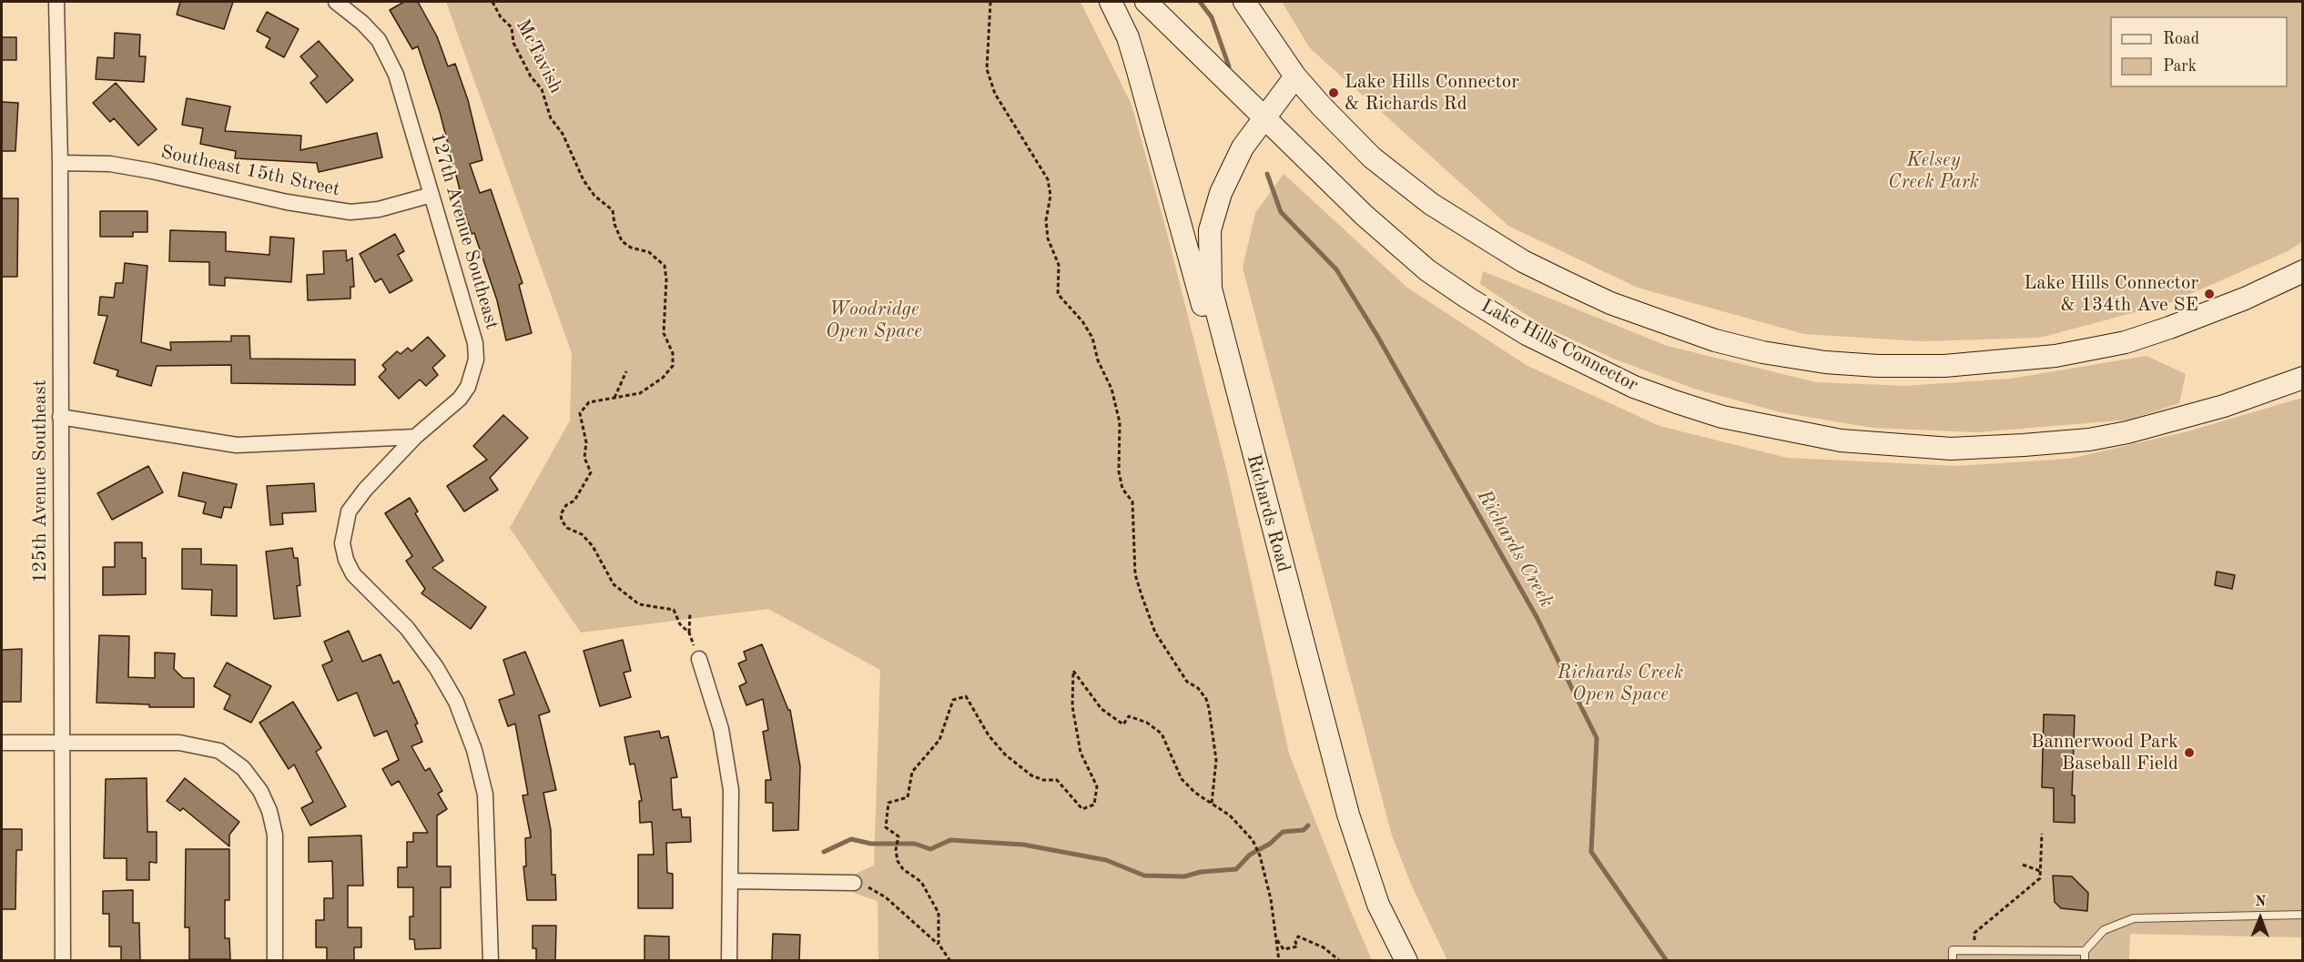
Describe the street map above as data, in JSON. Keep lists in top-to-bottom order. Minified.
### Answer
{"streets":{"main road":["Lake Hills Connector","Richards Road"],"street":["Southeast 15th Street","127th Avenue Southeast","125th Avenue Southeast"],"path":["McTavish"]},"crossings":[["Southeast 15th Street","127th Avenue Southeast"],["Southeast 15th Street","125th Avenue Southeast"],["Lake Hills Connector","Richards Road"]],"water":["Richards Creek"],"parks":["Kelsey Creek Park","Woodridge Open Space","Richards Creek Open Space"],"places":["Lake Hills Connector & Richards Rd","Lake Hills Connector & 134th Ave SE","Bannerwood Park Baseball Field"],"legend":["Road","Park"],"north":"top"}
